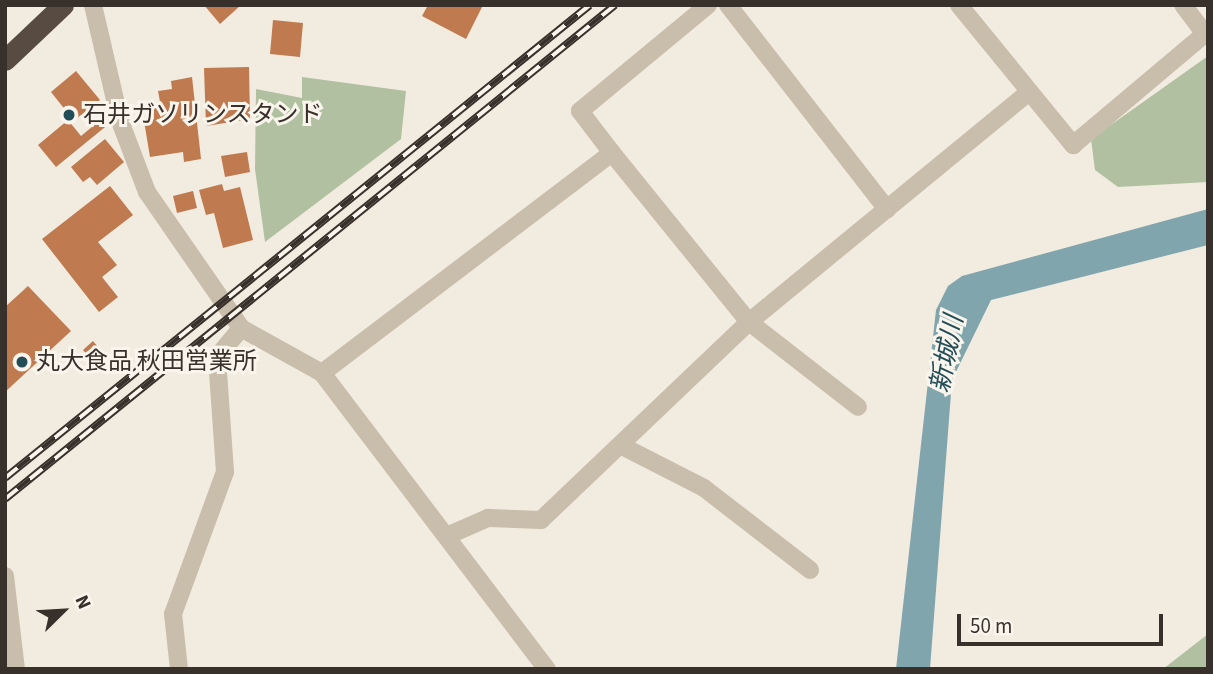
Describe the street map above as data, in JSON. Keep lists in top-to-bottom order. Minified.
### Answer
{"water":["新城川"],"places":["石井ガソリンスタンド","丸大食品 秋田営業所"],"scale_bar":"50 m","north":"top right"}
